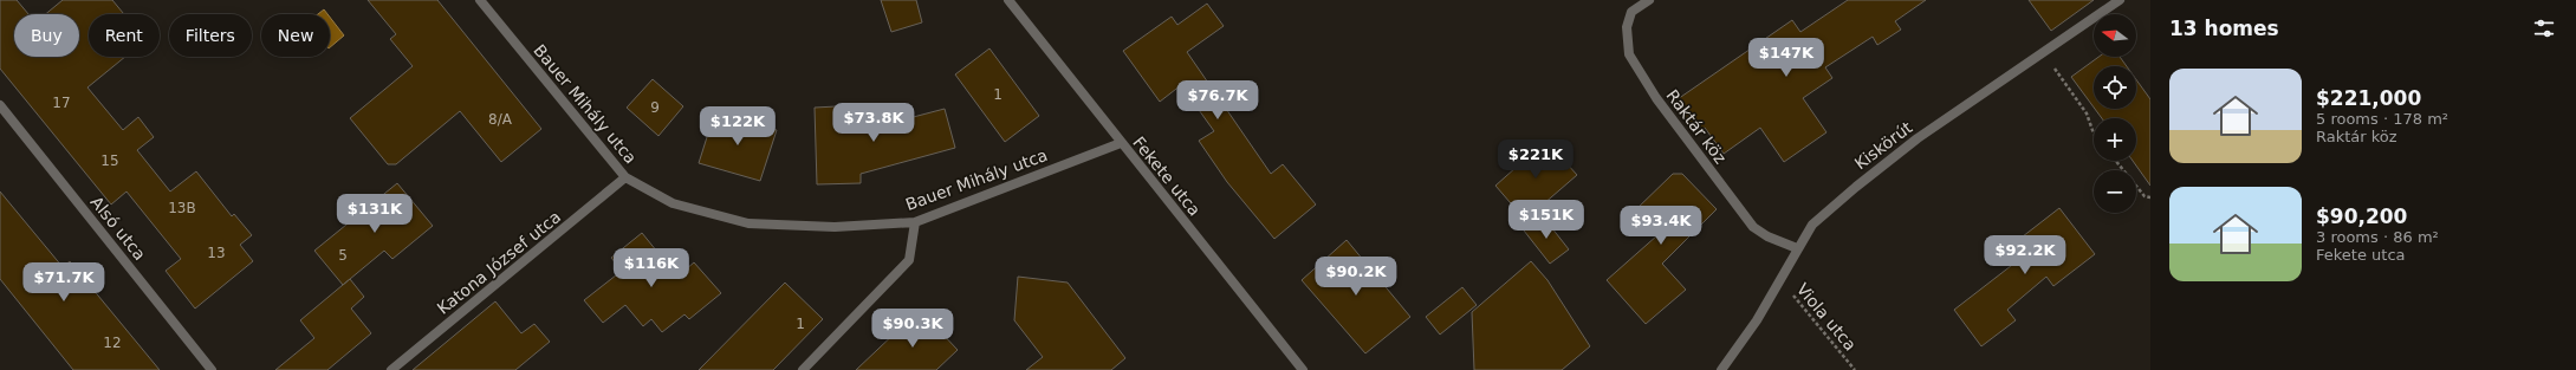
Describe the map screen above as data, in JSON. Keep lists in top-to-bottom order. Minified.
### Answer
{"streets":{"street":["Bauer Mihály utca","Raktár köz","Kiskörút","Fekete utca","Alsó utca","Katona József utca"],"path":["Viola utca"]},"crossings":[["Bauer Mihály utca","Fekete utca"],["Bauer Mihály utca","Katona József utca"],["Raktár köz","Kiskörút"],["Kiskörút","Viola utca"]],"house_numbers":["1","17","9","8/A","15","13B","13","5","1","12"],"north":"left","page":{"heading":"13 homes","map_buttons":["+","−"],"chip":["Buy","Rent","Filters","New"],"price":["$147K","$76.7K","$73.8K","$122K","$221K","$131K","$151K","$93.4K","$92.2K","$116K","$90.2K","$71.7K","$90.3K"],"list":[{"name":"$221,000","note":"5 rooms · 178 m² · Raktár köz"},{"name":"$90,200","note":"3 rooms · 86 m² · Fekete utca"}]}}
